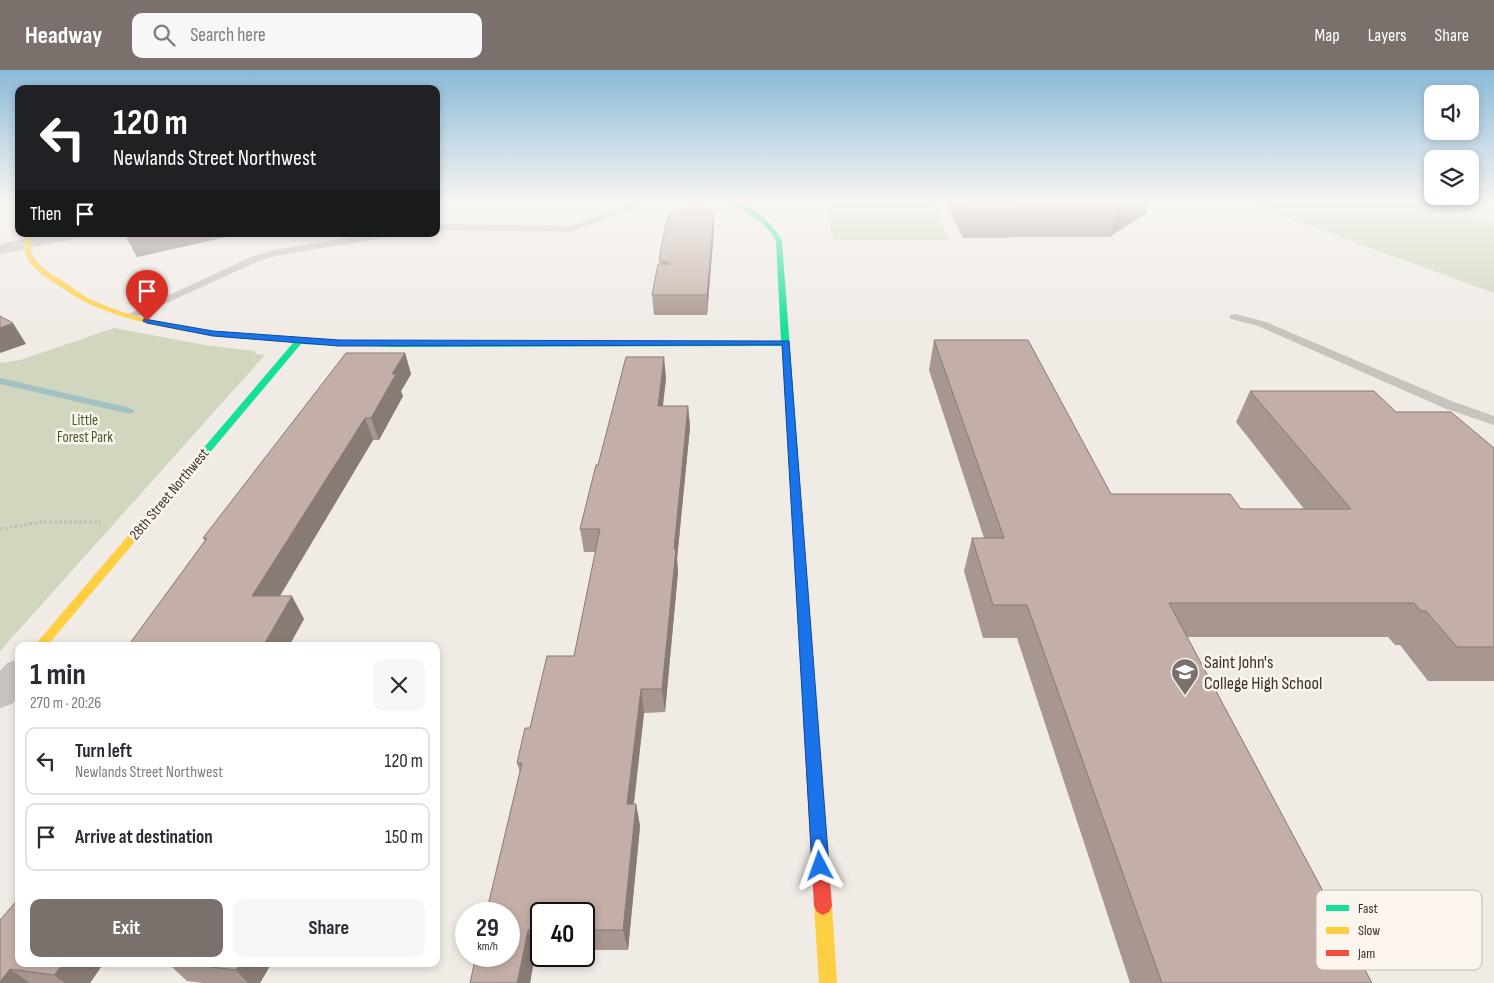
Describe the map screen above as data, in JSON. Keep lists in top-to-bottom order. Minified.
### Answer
{"streets":{"street":["28th Street Northwest"]},"parks":["Little Forest Park"],"places":{"school or university":["Saint John's College High School"]},"legend":["Fast","Slow","Jam"],"page":{"header":"Headway","search":"Search here","nav":["Map","Layers","Share"],"turn":["120 m","Newlands Street Northwest"],"then":"Then","heading":["1 min","270 m · 20:26"],"list":[{"name":"Turn left","note":"Newlands Street Northwest","value":"120 m"},{"name":"Arrive at destination","value":"150 m"}],"buttons":["Exit","Share"],"speed":"29 km/h","limit":"40"}}
